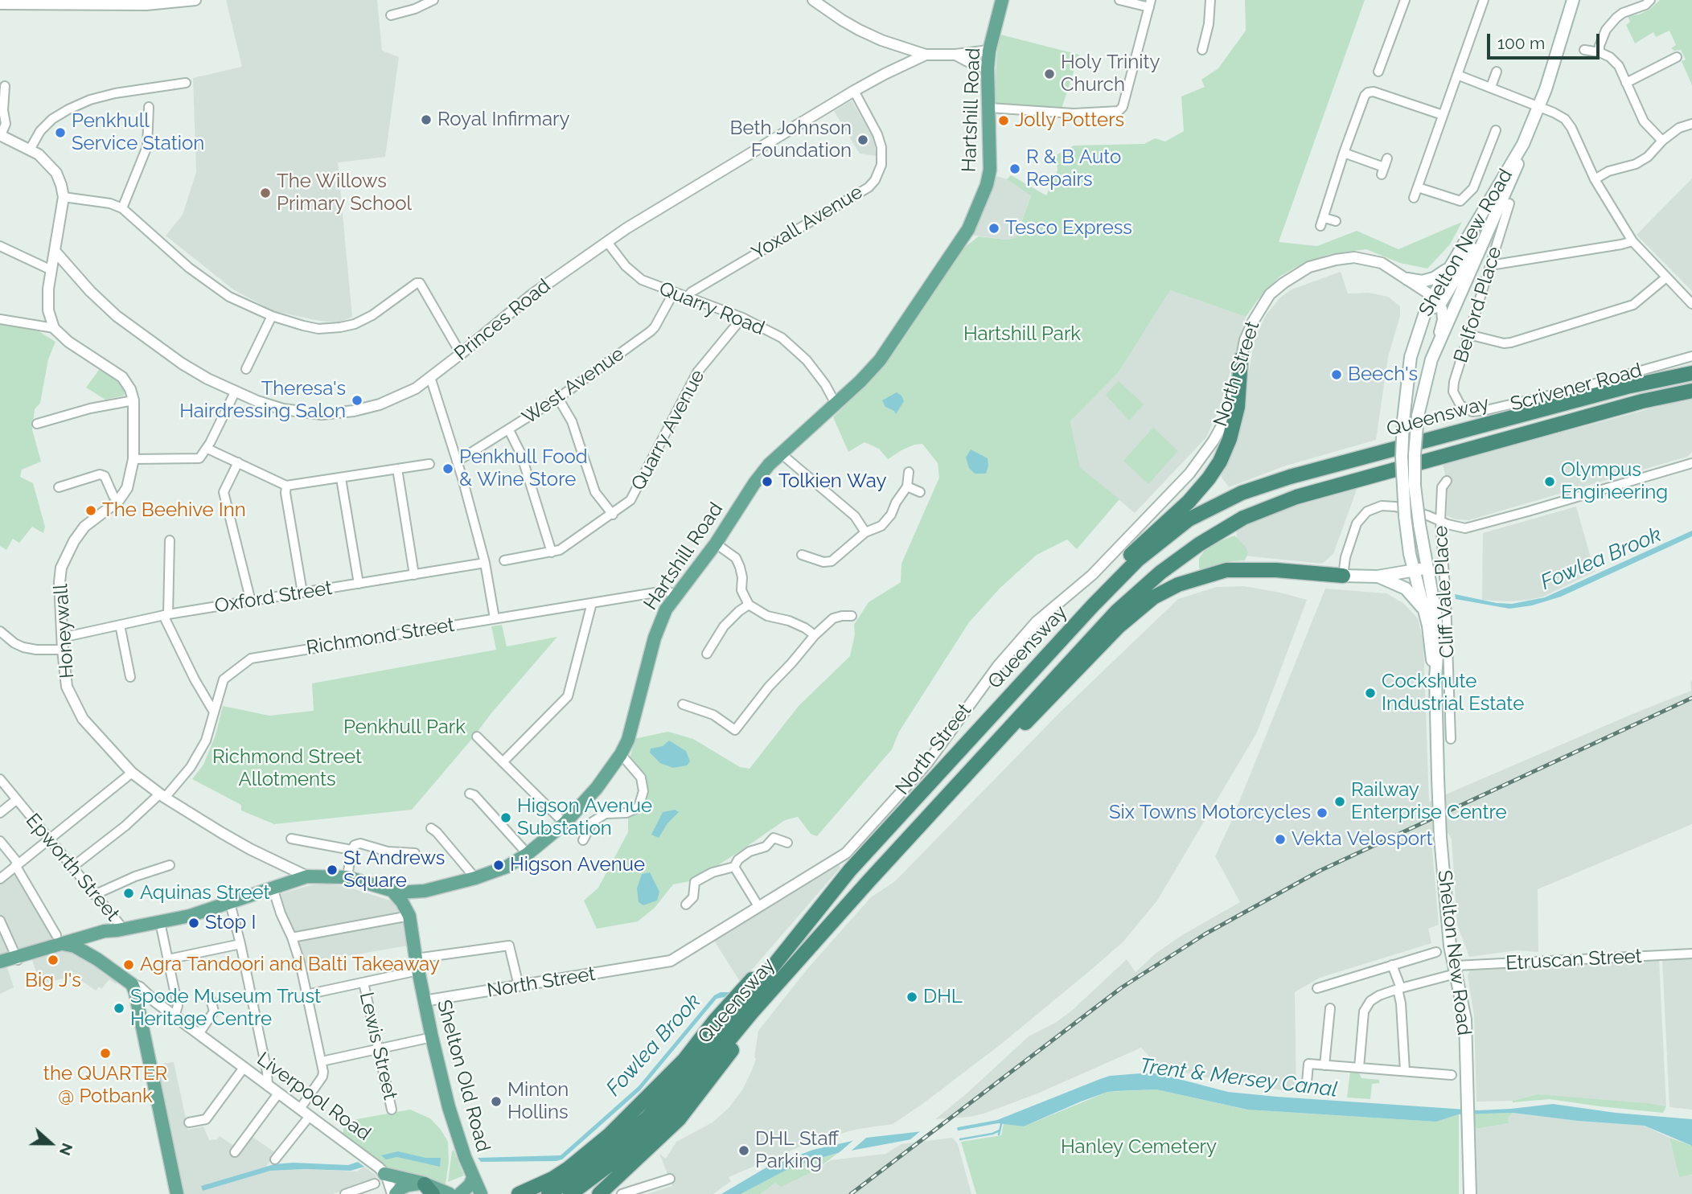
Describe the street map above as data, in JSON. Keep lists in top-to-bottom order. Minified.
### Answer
{"streets":{"highway":["Queensway"],"main road":["Hartshill Road","Shelton New Road","Shelton Old Road","Liverpool Road"],"street":["Yoxall Avenue","Belford Place","Quarry Road","Princes Road","North Street","West Avenue","Scrivener Road","Quarry Avenue","Cliff Vale Place","Oxford Street","Honeywall","Richmond Street","Epworth Street","Etruscan Street","Lewis Street"]},"crossings":[["Hartshill Road","Quarry Road"],["Hartshill Road","Princes Road"],["Hartshill Road","Honeywall"],["Hartshill Road","Richmond Street"],["Hartshill Road","Epworth Street"],["Hartshill Road","Shelton Old Road"],["Hartshill Road","Liverpool Road"],["Yoxall Avenue","Quarry Road"],["Yoxall Avenue","Princes Road"],["Shelton New Road","North Street"],["Shelton New Road","Etruscan Street"],["Belford Place","Scrivener Road"],["Quarry Road","Princes Road"],["Quarry Road","West Avenue"],["Quarry Road","Quarry Avenue"],["North Street","Shelton Old Road"],["Oxford Street","Honeywall"],["Honeywall","Richmond Street"],["Richmond Street","Epworth Street"]],"water":["Fowlea Brook","Trent & Mersey Canal"],"parks":["Hartshill Park","Penkhull Park","Richmond Street Allotments","Hanley Cemetery"],"places":["Holy Trinity Church","Royal Infirmary","Jolly Potters","Penkhull Service Station","Beth Johnson Foundation","R & B Auto Repairs","The Willows Primary School","Tesco Express","Beech's","Theresa's Hairdressing Salon","Penkhull Food & Wine Store","Tolkien Way","Olympus Engineering","The Beehive Inn","Cockshute Industrial Estate","Railway Enterprise Centre","Six Towns Motorcycles","Higson Avenue Substation","Vekta Velosport","Higson Avenue","St Andrews Square","Aquinas Street","Stop I","Big J's","Agra Tandoori and Balti Takeaway","DHL","Spode Museum Trust Heritage Centre","the QUARTER @ Potbank","Minton Hollins","DHL Staff Parking"],"scale_bar":"100 m","north":"right"}
